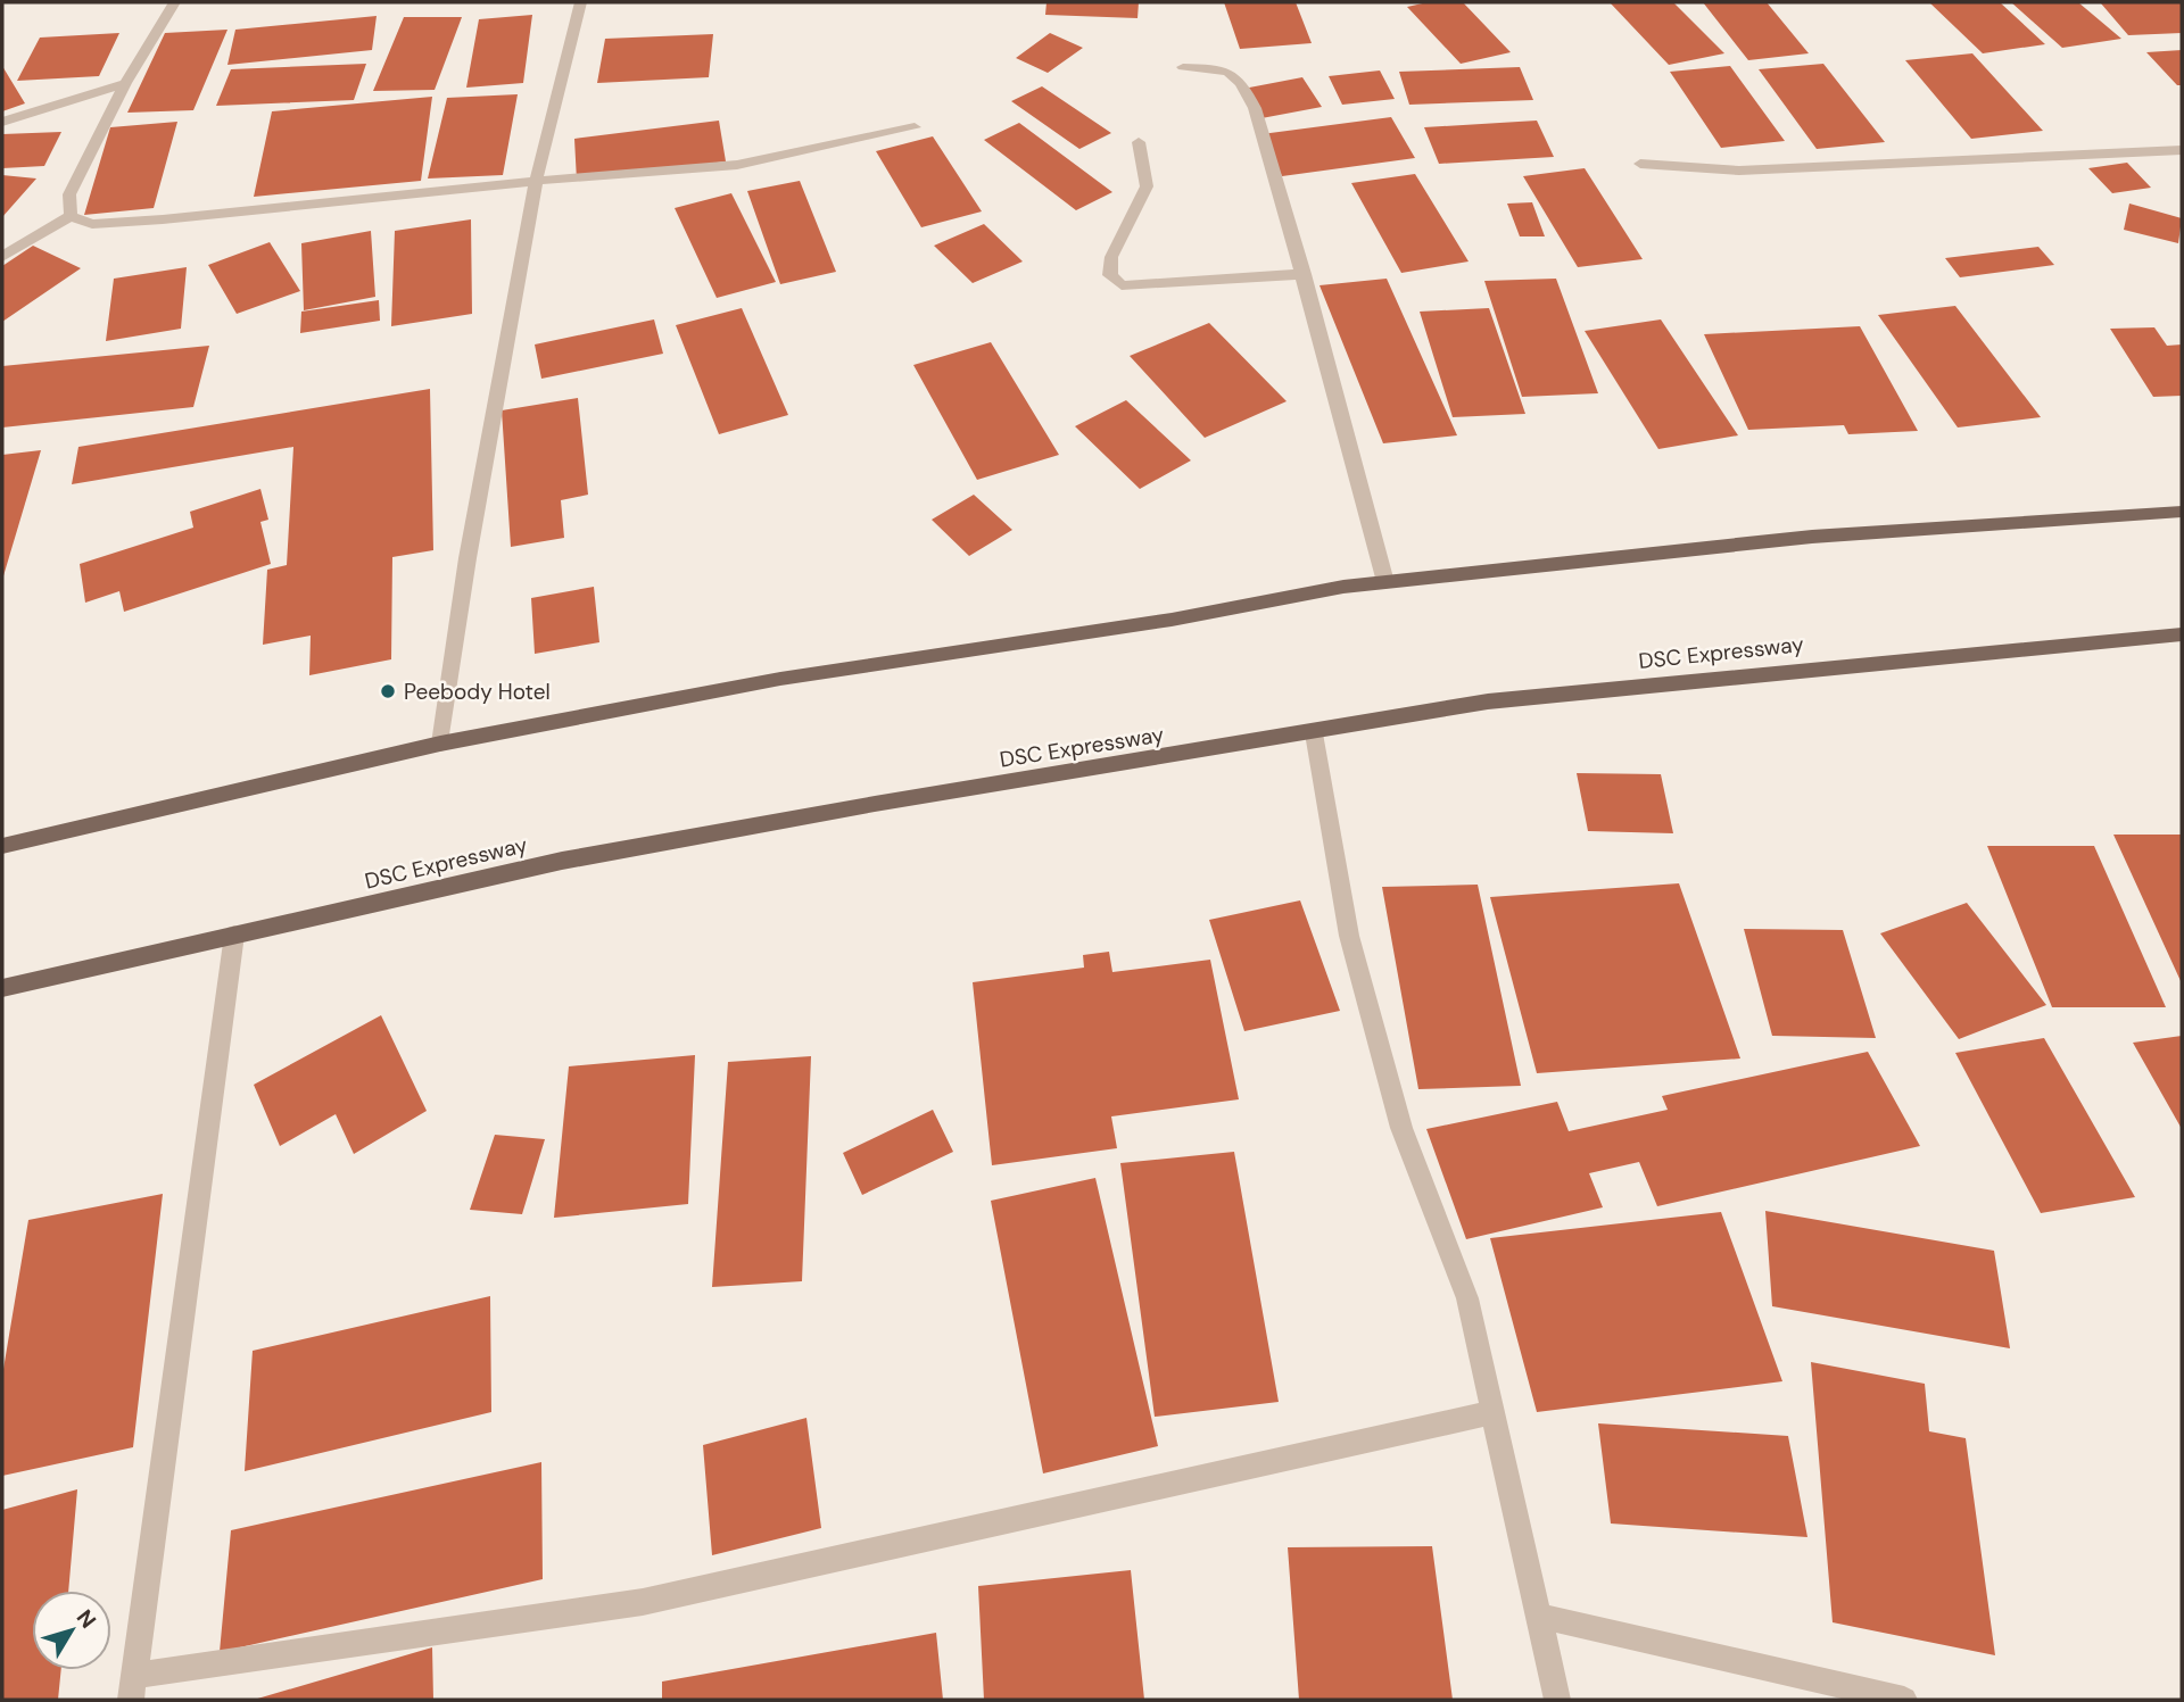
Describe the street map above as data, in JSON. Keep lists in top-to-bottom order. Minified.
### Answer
{"streets":{"main road":["DSC Expressway"]},"places":["Peebody Hotel"],"north":"top right"}
